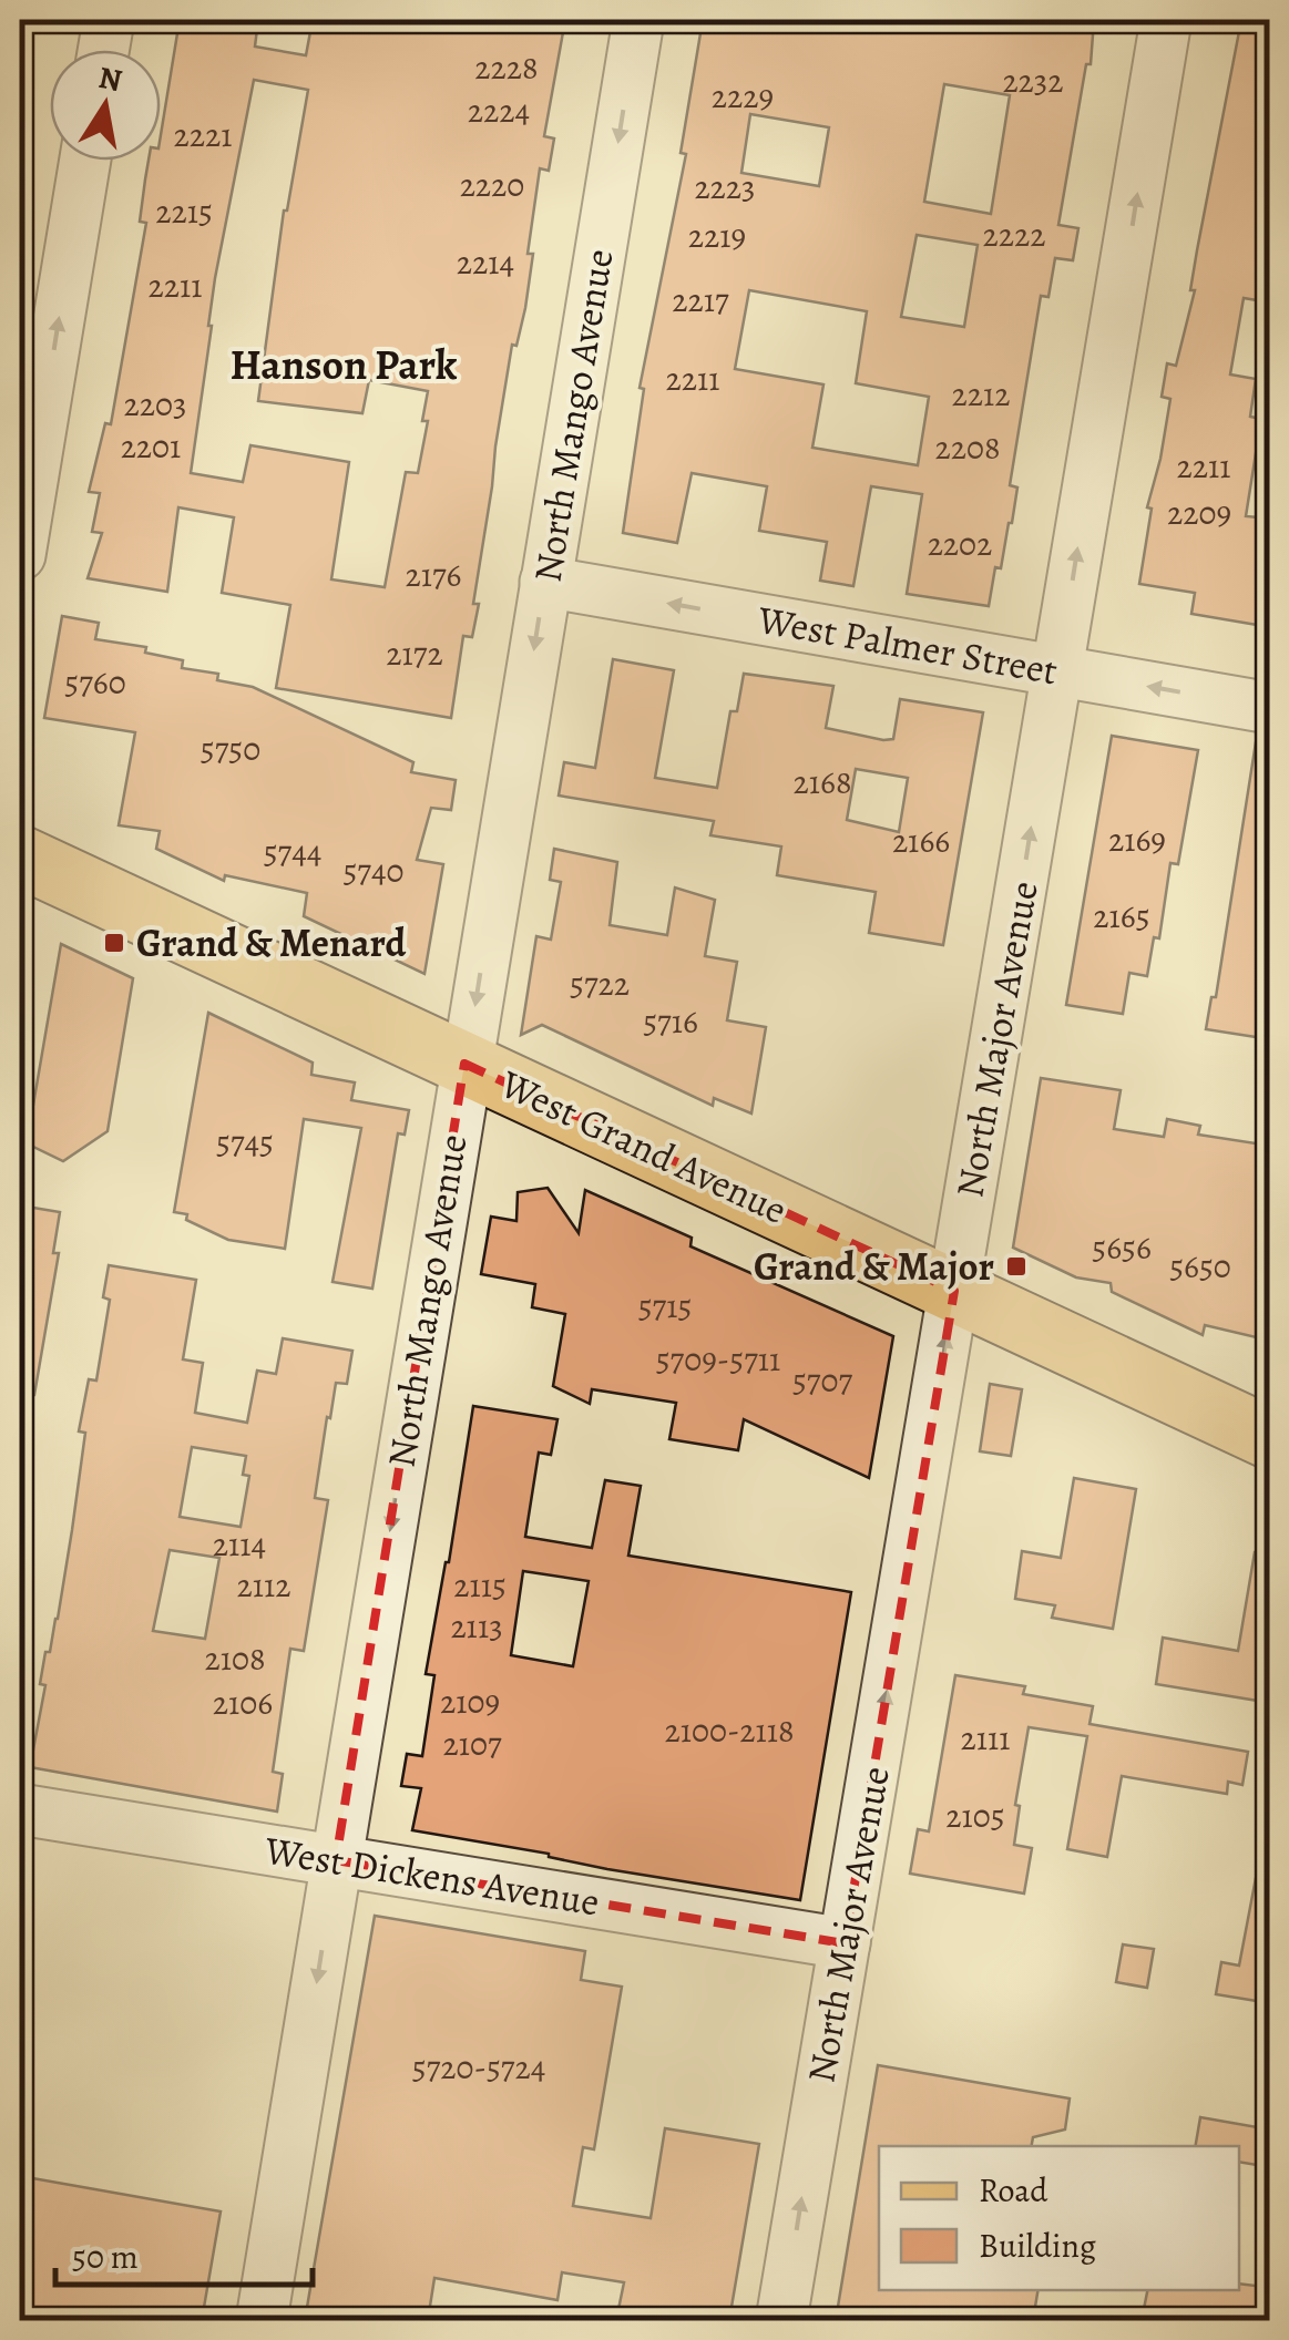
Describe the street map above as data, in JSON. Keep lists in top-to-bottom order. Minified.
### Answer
{"streets":{"main road":["West Grand Avenue"],"street":["North Mango Avenue","West Palmer Street","North Major Avenue","West Dickens Avenue"]},"crossings":[["North Mango Avenue","West Palmer Street"],["North Mango Avenue","West Grand Avenue"],["North Mango Avenue","West Dickens Avenue"],["West Palmer Street","North Major Avenue"],["North Major Avenue","West Grand Avenue"],["North Major Avenue","West Dickens Avenue"]],"one_way":["North Mango Avenue","West Palmer Street","North Major Avenue"],"districts":["Hanson Park"],"places":{"transit":["Grand & Menard","Grand & Major"]},"house_numbers":["2228","2232","2229","2224","2221","2220","2223","2215","2222","2219","2214","2211","2217","2211","2212","2203","2201","2208","2211","2209","2202","2176","2172","5760","5750","2168","2169","2166","5744","5740","2165","5722","5716","5745","5656","5650","5715","5709-5711","5707","2114","2112","2115","2113","2108","2109","2106","2100-2118","2111","2107","2105","5720-5724"],"legend":["Road","Building"],"scale_bar":"50 m","north":"top"}
